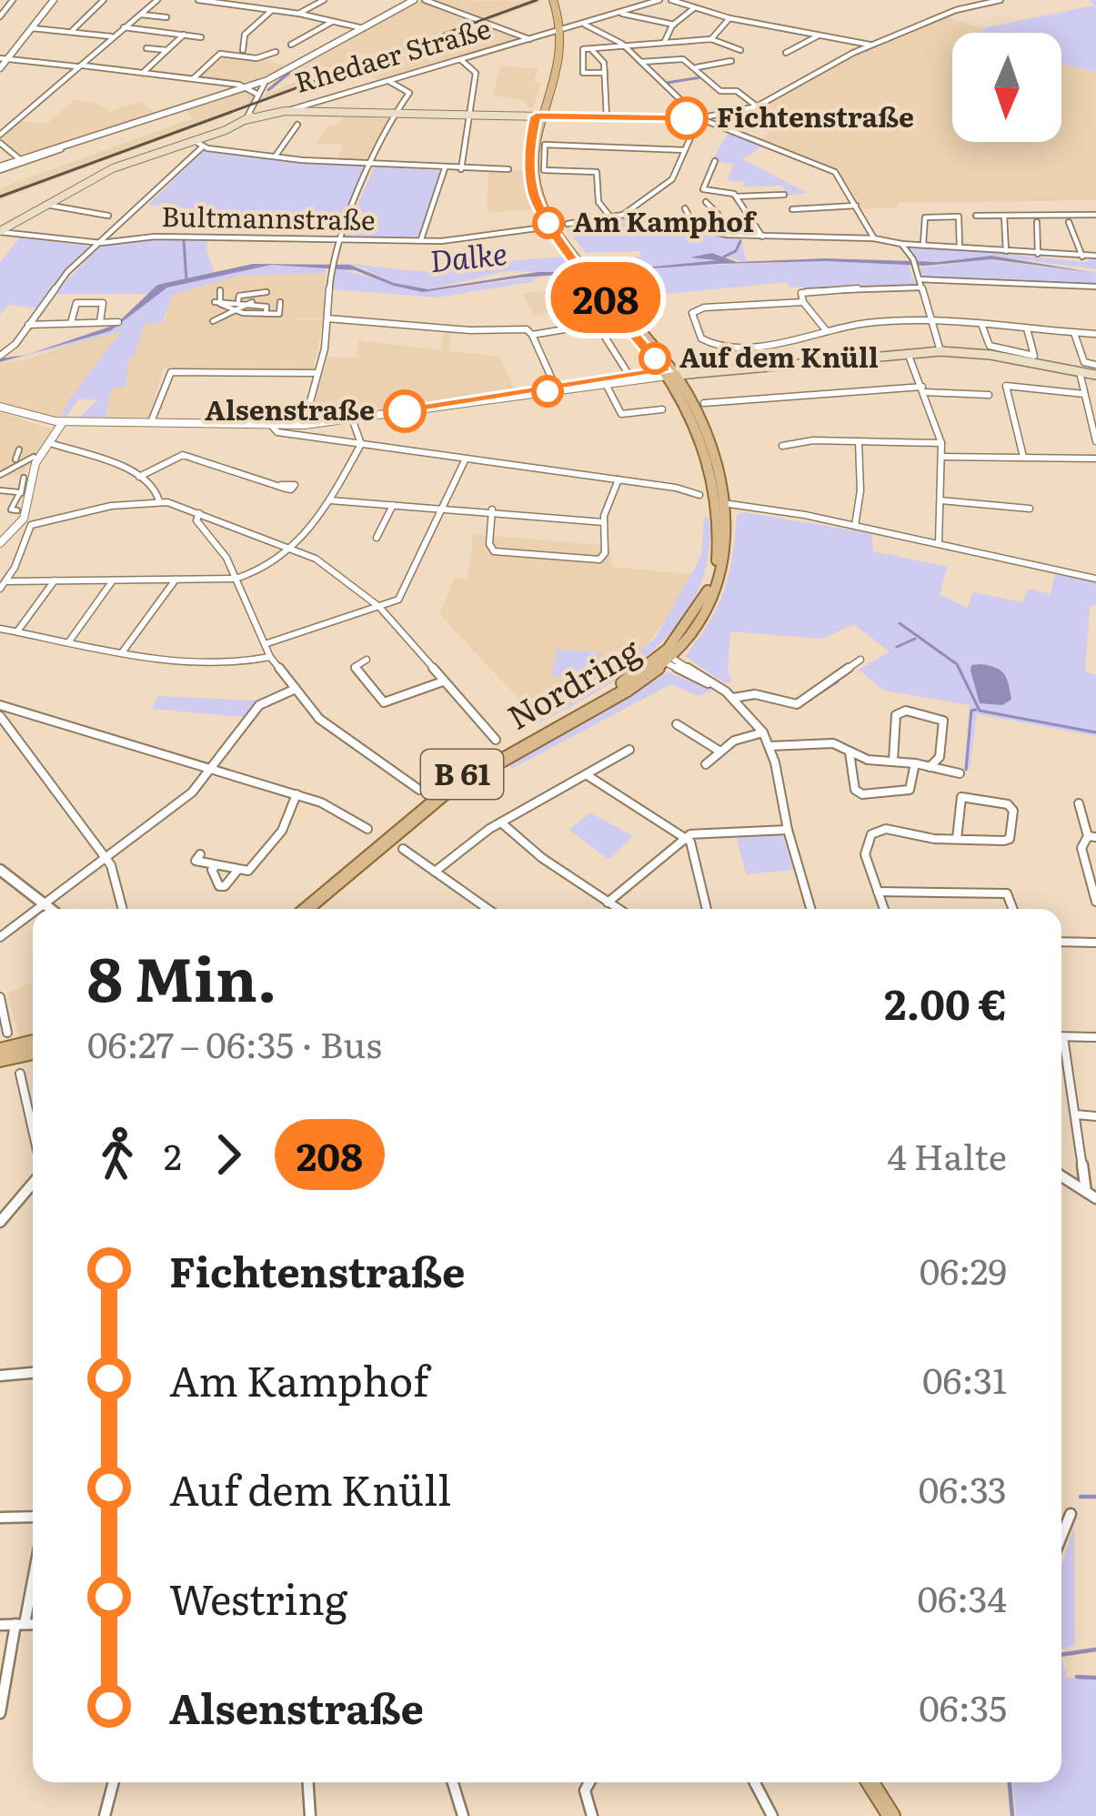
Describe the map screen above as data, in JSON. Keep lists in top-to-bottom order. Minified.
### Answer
{"streets":{"main road":["Rhedaer Straße","Nordring","B 61"],"street":["Bultmannstraße"]},"crossings":[["Rhedaer Straße","Bultmannstraße"],["Rhedaer Straße","B 61"],["Nordring","B 61"]],"water":["Dalke"],"places":["Fichtenstraße","Am Kamphof","Auf dem Knüll","Alsenstraße"],"lines":["bus line 208"],"north":"bottom","page":{"on_map":"208","heading":["8 Min.","06:27 – 06:35 · Bus","2.00 €"],"legs":["2","208","4 Halte"],"list":[{"name":"Fichtenstraße","value":"06:29"},{"name":"Am Kamphof","value":"06:31"},{"name":"Auf dem Knüll","value":"06:33"},{"name":"Westring","value":"06:34"},{"name":"Alsenstraße","value":"06:35"}]}}
